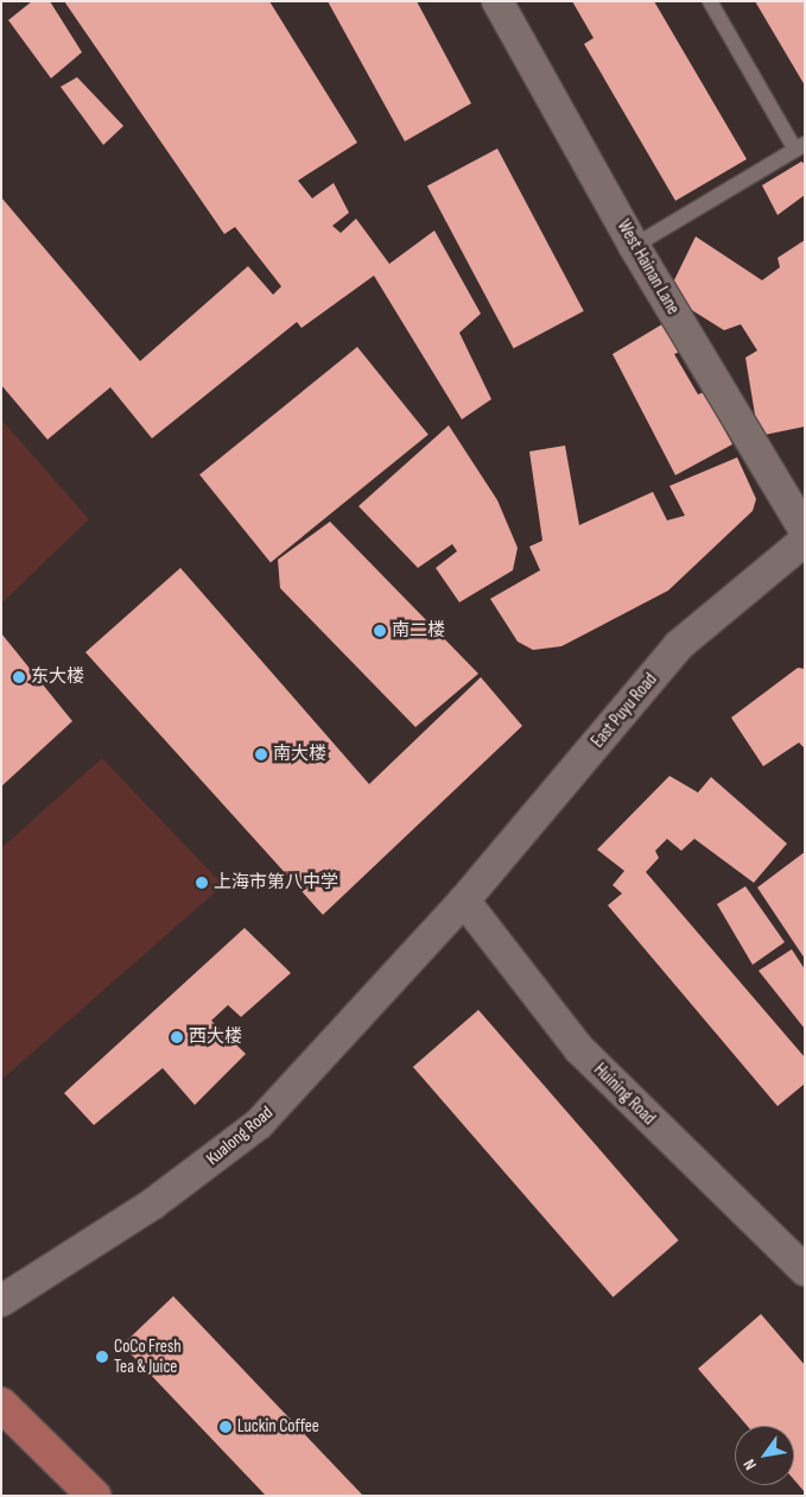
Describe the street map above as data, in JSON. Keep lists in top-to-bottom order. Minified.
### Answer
{"streets":{"street":["West Hainan Lane","East Puyu Road","Huining Road","Kualong Road"]},"crossings":[["East Puyu Road","Huining Road"],["East Puyu Road","Kualong Road"],["Huining Road","Kualong Road"]],"places":["南二楼","东大楼","南大楼","上海市第八中学","西大楼","CoCo Fresh Tea & Juice","Luckin Coffee"],"north":"bottom left"}
